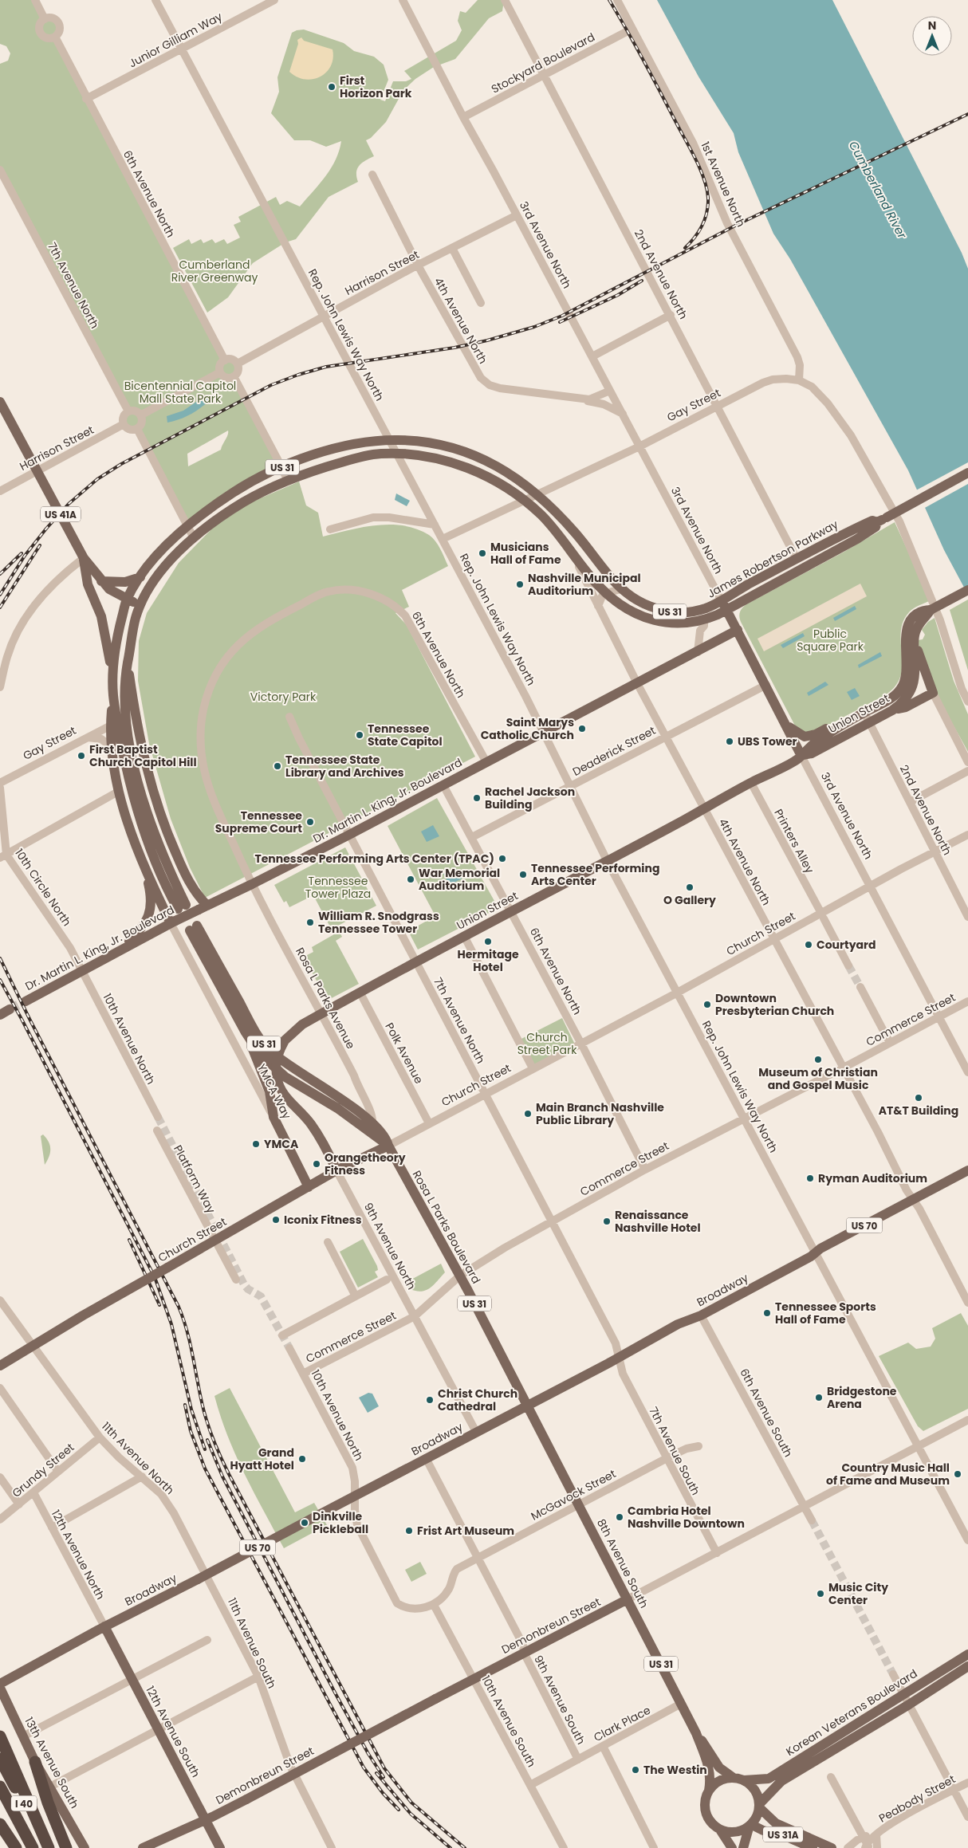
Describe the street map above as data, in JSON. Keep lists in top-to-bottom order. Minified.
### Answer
{"streets":{"highway":["I 40"],"main road":["3rd Avenue North","US 31","US 41A","James Robertson Parkway","Union Street","Dr. Martin L. King, Jr. Boulevard","Church Street","YMCA Way","US 70","Rosa L Parks Boulevard","9th Avenue North","Broadway","8th Avenue South","Demonbreun Street","Korean Veterans Boulevard","12th Avenue South","13th Avenue South","US 31A"],"street":["Junior Gilliam Way","Stockyard Boulevard","1st Avenue North","6th Avenue North","Harrison Street","2nd Avenue North","7th Avenue North","4th Avenue North","Rep. John Lewis Way North","Gay Street","Deaderick Street","Printers Alley","10th Circle North","Rosa L Parks Avenue","Commerce Street","10th Avenue North","Polk Avenue","Platform Way","6th Avenue South","7th Avenue South","11th Avenue North","Grundy Street","McGavock Street","12th Avenue North","11th Avenue South","9th Avenue South","10th Avenue South","Clark Place","Peabody Street"]},"crossings":[["Junior Gilliam Way","6th Avenue North"],["Junior Gilliam Way","Rep. John Lewis Way North"],["Stockyard Boulevard","1st Avenue North"],["Stockyard Boulevard","3rd Avenue North"],["Stockyard Boulevard","2nd Avenue North"],["1st Avenue North","Gay Street"],["6th Avenue North","Harrison Street"],["6th Avenue North","Union Street"],["6th Avenue North","Deaderick Street"],["6th Avenue North","Dr. Martin L. King, Jr. Boulevard"],["6th Avenue North","Church Street"],["6th Avenue North","Rosa L Parks Avenue"],["6th Avenue North","Commerce Street"],["3rd Avenue North","Harrison Street"],["3rd Avenue North","4th Avenue North"],["3rd Avenue North","Gay Street"],["3rd Avenue North","James Robertson Parkway"],["3rd Avenue North","Union Street"],["3rd Avenue North","Deaderick Street"],["3rd Avenue North","Dr. Martin L. King, Jr. Boulevard"],["3rd Avenue North","Church Street"],["3rd Avenue North","Commerce Street"],["Harrison Street","7th Avenue North"],["Harrison Street","4th Avenue North"],["Harrison Street","Rep. John Lewis Way North"],["Harrison Street","US 41A"],["2nd Avenue North","Gay Street"],["2nd Avenue North","James Robertson Parkway"],["2nd Avenue North","Union Street"],["2nd Avenue North","Church Street"],["7th Avenue North","Union Street"],["7th Avenue North","Dr. Martin L. King, Jr. Boulevard"],["7th Avenue North","Church Street"],["7th Avenue North","Commerce Street"],["7th Avenue North","Broadway"],["7th Avenue North","7th Avenue South"],["4th Avenue North","James Robertson Parkway"],["4th Avenue North","Union Street"],["4th Avenue North","Deaderick Street"],["4th Avenue North","Dr. Martin L. King, Jr. Boulevard"],["4th Avenue North","Church Street"],["4th Avenue North","Commerce Street"],["4th Avenue North","Broadway"],["Rep. John Lewis Way North","Gay Street"],["Rep. John Lewis Way North","James Robertson Parkway"],["Rep. John Lewis Way North","Union Street"],["Rep. John Lewis Way North","Deaderick Street"],["Rep. John Lewis Way North","Dr. Martin L. King, Jr. Boulevard"],["Rep. John Lewis Way North","Church Street"],["Rep. John Lewis Way North","Commerce Street"],["Rep. John Lewis Way North","Broadway"],["Rep. John Lewis Way North","Demonbreun Street"],["Gay Street","James Robertson Parkway"],["US 31","US 41A"],["US 31","James Robertson Parkway"],["US 31","8th Avenue South"],["US 31","Korean Veterans Boulevard"],["US 31","US 31A"],["US 41A","James Robertson Parkway"],["Union Street","Printers Alley"],["Union Street","Rosa L Parks Avenue"],["Union Street","Polk Avenue"],["Union Street","9th Avenue North"],["Dr. Martin L. King, Jr. Boulevard","10th Circle North"],["Dr. Martin L. King, Jr. Boulevard","Rosa L Parks Avenue"],["Dr. Martin L. King, Jr. Boulevard","10th Avenue North"],["Dr. Martin L. King, Jr. Boulevard","YMCA Way"],["10th Circle North","10th Avenue North"],["Church Street","Polk Avenue"],["Church Street","YMCA Way"],["Church Street","Platform Way"],["Church Street","Rosa L Parks Boulevard"],["Church Street","9th Avenue North"],["Rosa L Parks Avenue","Rosa L Parks Boulevard"],["Commerce Street","10th Avenue North"],["Commerce Street","Rosa L Parks Boulevard"],["Commerce Street","9th Avenue North"],["10th Avenue North","Broadway"],["Rosa L Parks Boulevard","Broadway"],["Rosa L Parks Boulevard","8th Avenue South"],["9th Avenue North","Broadway"],["Broadway","6th Avenue South"],["Broadway","7th Avenue South"],["Broadway","12th Avenue North"],["Broadway","8th Avenue South"],["Broadway","9th Avenue South"],["Broadway","12th Avenue South"],["6th Avenue South","Demonbreun Street"],["7th Avenue South","McGavock Street"],["7th Avenue South","Demonbreun Street"],["11th Avenue North","Grundy Street"],["11th Avenue North","11th Avenue South"],["Grundy Street","12th Avenue North"],["McGavock Street","8th Avenue South"],["McGavock Street","9th Avenue South"],["McGavock Street","10th Avenue South"],["12th Avenue North","12th Avenue South"],["8th Avenue South","Demonbreun Street"],["8th Avenue South","Korean Veterans Boulevard"],["8th Avenue South","Clark Place"],["8th Avenue South","US 31A"],["Demonbreun Street","9th Avenue South"],["Demonbreun Street","10th Avenue South"],["Demonbreun Street","12th Avenue South"],["9th Avenue South","Clark Place"],["Korean Veterans Boulevard","US 31A"],["10th Avenue South","Clark Place"]],"water":["Cumberland River"],"parks":["Cumberland River Greenway","Bicentennial Capitol Mall State Park","Public Square Park","Victory Park","Tennessee Tower Plaza","Church Street Park"],"places":["First Horizon Park","Musicians Hall of Fame","Nashville Municipal Auditorium","Saint Marys Catholic Church","Tennessee State Capitol","UBS Tower","First Baptist Church Capitol Hill","Tennessee State Library and Archives","Rachel Jackson Building","Tennessee Supreme Court","Tennessee Performing Arts Center (TPAC)","Tennessee Performing Arts Center","War Memorial Auditorium","O Gallery","William R. Snodgrass Tennessee Tower","Hermitage Hotel","Courtyard","Downtown Presbyterian Church","Museum of Christian and Gospel Music","AT&T Building","Main Branch Nashville Public Library","YMCA","Orangetheory Fitness","Ryman Auditorium","Iconix Fitness","Renaissance Nashville Hotel","Tennessee Sports Hall of Fame","Bridgestone Arena","Christ Church Cathedral","Grand Hyatt Hotel","Country Music Hall of Fame and Museum","Cambria Hotel Nashville Downtown","Dinkville Pickleball","Frist Art Museum","Music City Center","The Westin"],"north":"top"}
